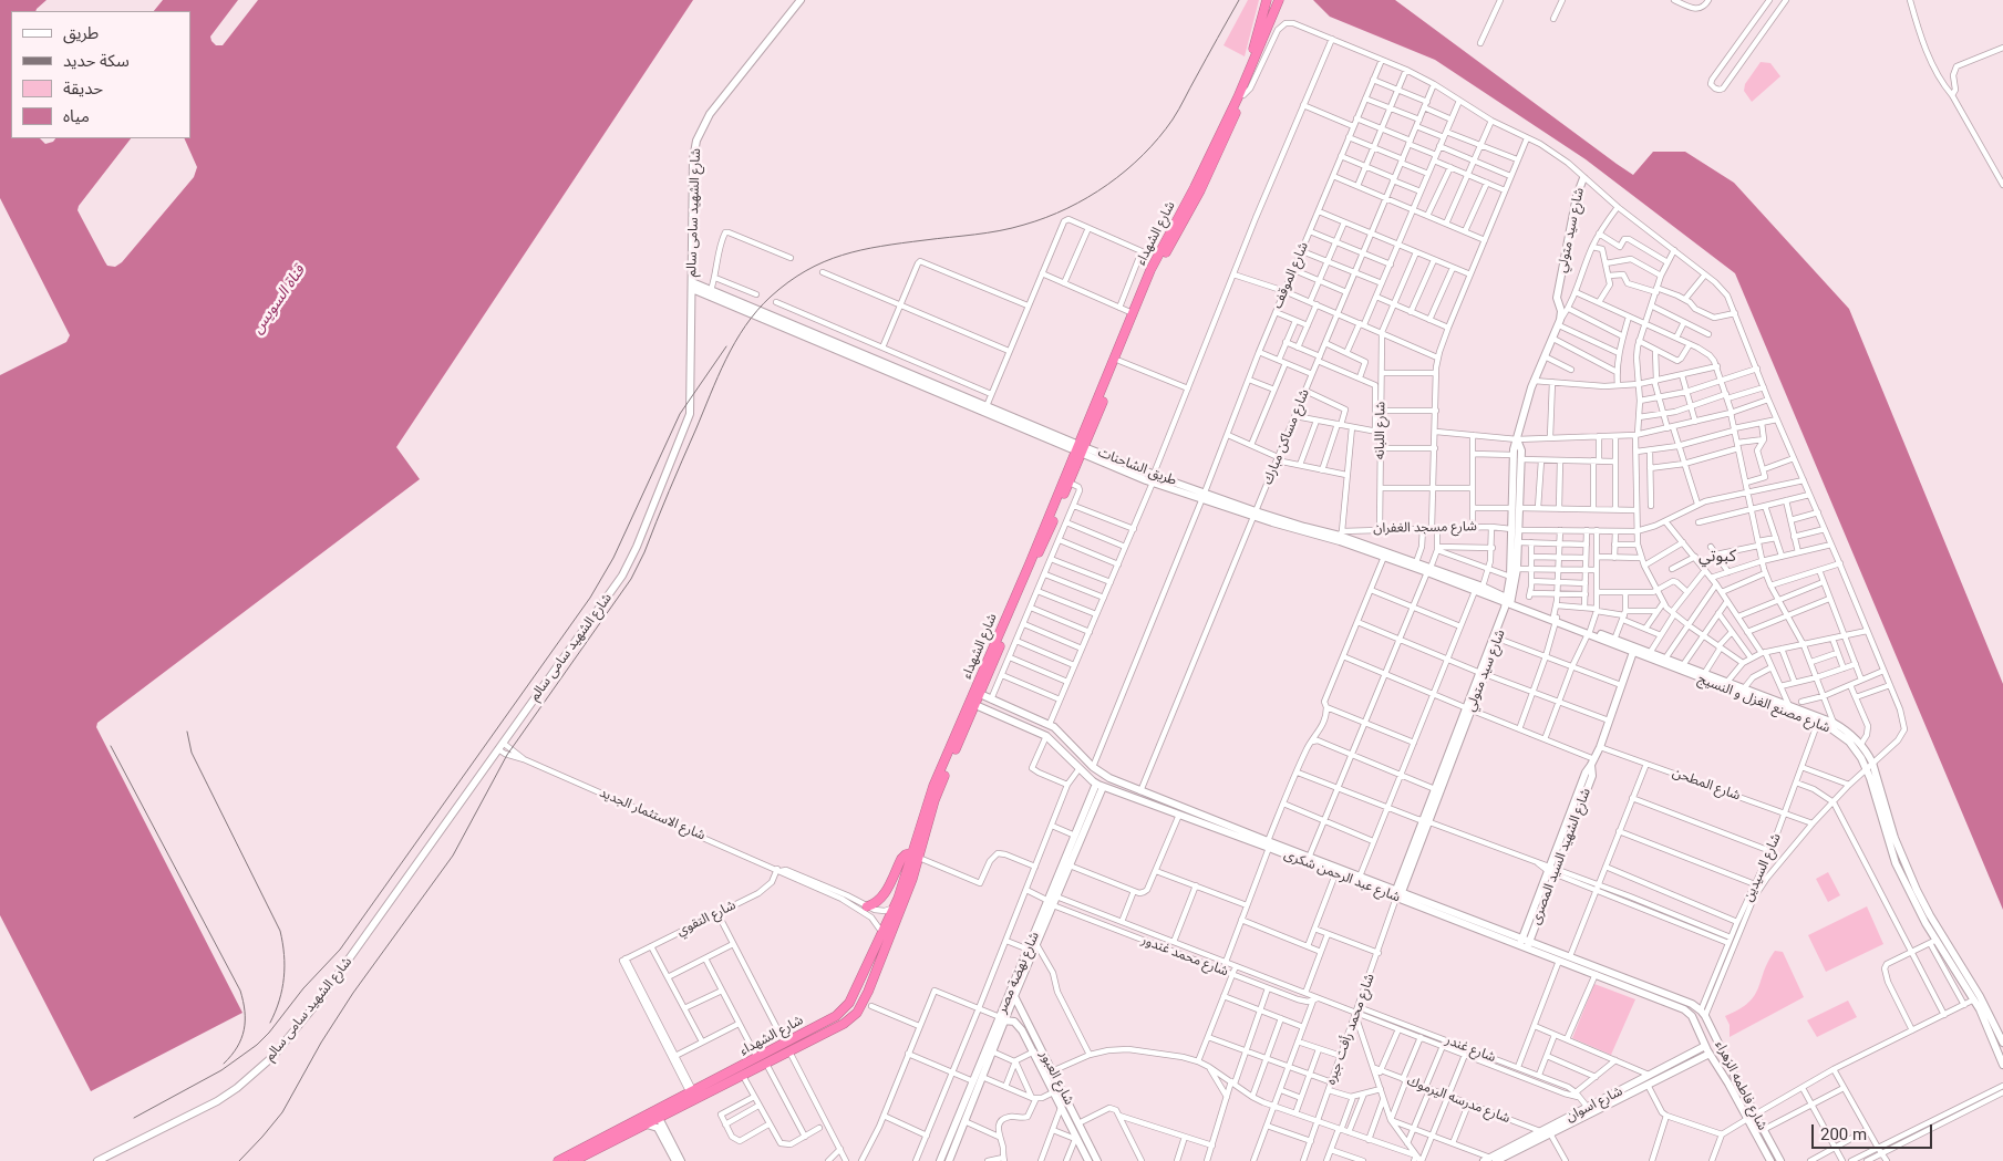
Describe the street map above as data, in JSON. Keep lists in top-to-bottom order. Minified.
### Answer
{"streets":{"highway":["شارع الشهداء"],"street":["شارع الشهيد سامى سالم","شارع سيد متولي","شارع الموقف","شارع اللبانه","شارع مساكن مبارك","طريق الشاحنات","شارع مسجد الغفران","شارع مصنع الغزل و النسيج","شارع المطحن","شارع الاستثمار الجديد","شارع الشهيد السيد المصرى","شارع السيدين","شارع عبد الرحمن شكرى","شارع التقوي","شارع محمد غندور","شارع نهضة مصر","شارع محمد رأفت جيره","شارع غندر","شارع العبور","شارع فاطمه الزهراء","شارع مدرسه اليرموك","شارع اسوان"]},"crossings":[["شارع الشهيد سامى سالم","طريق الشاحنات"],["شارع الشهيد سامى سالم","شارع الاستثمار الجديد"],["شارع سيد متولي","طريق الشاحنات"],["شارع سيد متولي","شارع مسجد الغفران"],["شارع سيد متولي","شارع عبد الرحمن شكرى"],["شارع سيد متولي","شارع محمد رأفت جيره"],["شارع الشهداء","طريق الشاحنات"],["شارع الشهداء","شارع الاستثمار الجديد"],["شارع الشهداء","شارع عبد الرحمن شكرى"],["شارع الموقف","طريق الشاحنات"],["شارع الموقف","شارع عبد الرحمن شكرى"],["شارع اللبانه","شارع مسجد الغفران"],["شارع مساكن مبارك","طريق الشاحنات"],["شارع مساكن مبارك","شارع عبد الرحمن شكرى"],["طريق الشاحنات","شارع مسجد الغفران"],["طريق الشاحنات","شارع مصنع الغزل و النسيج"],["شارع مصنع الغزل و النسيج","شارع الشهيد السيد المصرى"],["شارع مصنع الغزل و النسيج","شارع السيدين"],["شارع المطحن","شارع الشهيد السيد المصرى"],["شارع المطحن","شارع السيدين"],["شارع الاستثمار الجديد","شارع التقوي"],["شارع الشهيد السيد المصرى","شارع عبد الرحمن شكرى"],["شارع السيدين","شارع عبد الرحمن شكرى"],["شارع السيدين","شارع فاطمه الزهراء"],["شارع عبد الرحمن شكرى","شارع نهضة مصر"],["شارع عبد الرحمن شكرى","شارع محمد رأفت جيره"],["شارع عبد الرحمن شكرى","شارع فاطمه الزهراء"],["شارع عبد الرحمن شكرى","شارع اسوان"],["شارع محمد غندور","شارع نهضة مصر"],["شارع محمد غندور","شارع محمد رأفت جيره"],["شارع محمد غندور","شارع غندر"],["شارع نهضة مصر","شارع العبور"],["شارع محمد رأفت جيره","شارع غندر"],["شارع غندر","شارع اسوان"],["شارع فاطمه الزهراء","شارع اسوان"],["شارع مدرسه اليرموك","شارع اسوان"]],"districts":["كبوتي"],"water":["قناة السويس"],"legend":["طريق","سكة حديد","حديقة","مياه"],"scale_bar":"200 m"}
